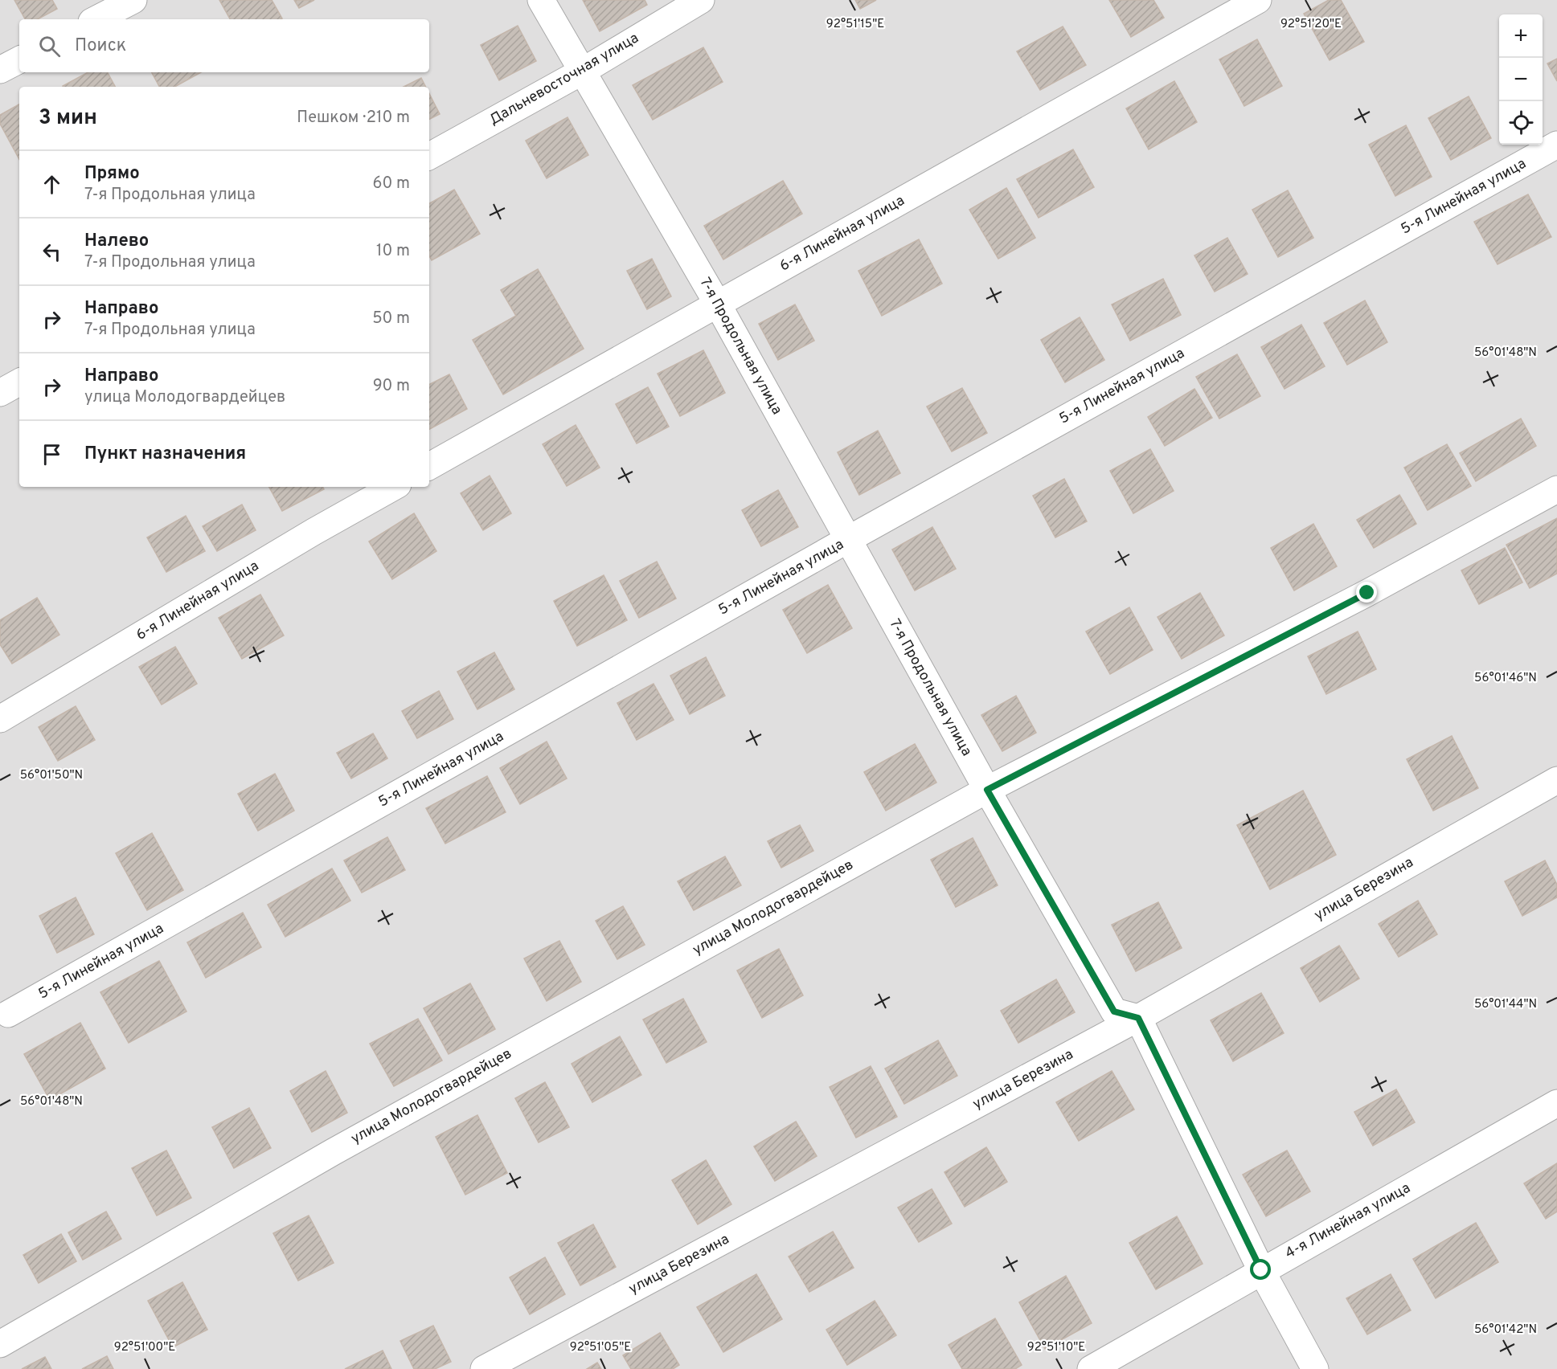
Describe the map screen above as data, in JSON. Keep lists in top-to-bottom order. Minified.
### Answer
{"streets":{"street":["Дальневосточная улица","5-я Линейная улица","6-я Линейная улица","7-я Продольная улица","улица Березина","улица Молодогвардейцев","4-я Линейная улица"]},"crossings":[["Дальневосточная улица","7-я Продольная улица"],["5-я Линейная улица","7-я Продольная улица"],["6-я Линейная улица","7-я Продольная улица"],["7-я Продольная улица","улица Березина"],["7-я Продольная улица","улица Молодогвардейцев"]],"page":{"map_buttons":["+","−"],"search":"Поиск","heading":["3 мин","Пешком · 210 m"],"list":[["Прямо","7-я Продольная улица","60 m"],["Налево","7-я Продольная улица","10 m"],["Направо","7-я Продольная улица","50 m"],["Направо","улица Молодогвардейцев","90 m"],"Пункт назначения"]},"coordinates":["92°51'20\"E","92°51'15\"E","56°01'48\"N","56°01'46\"N","56°01'50\"N","56°01'44\"N","56°01'42\"N","92°51'00\"E","92°51'05\"E","92°51'10\"E"]}
